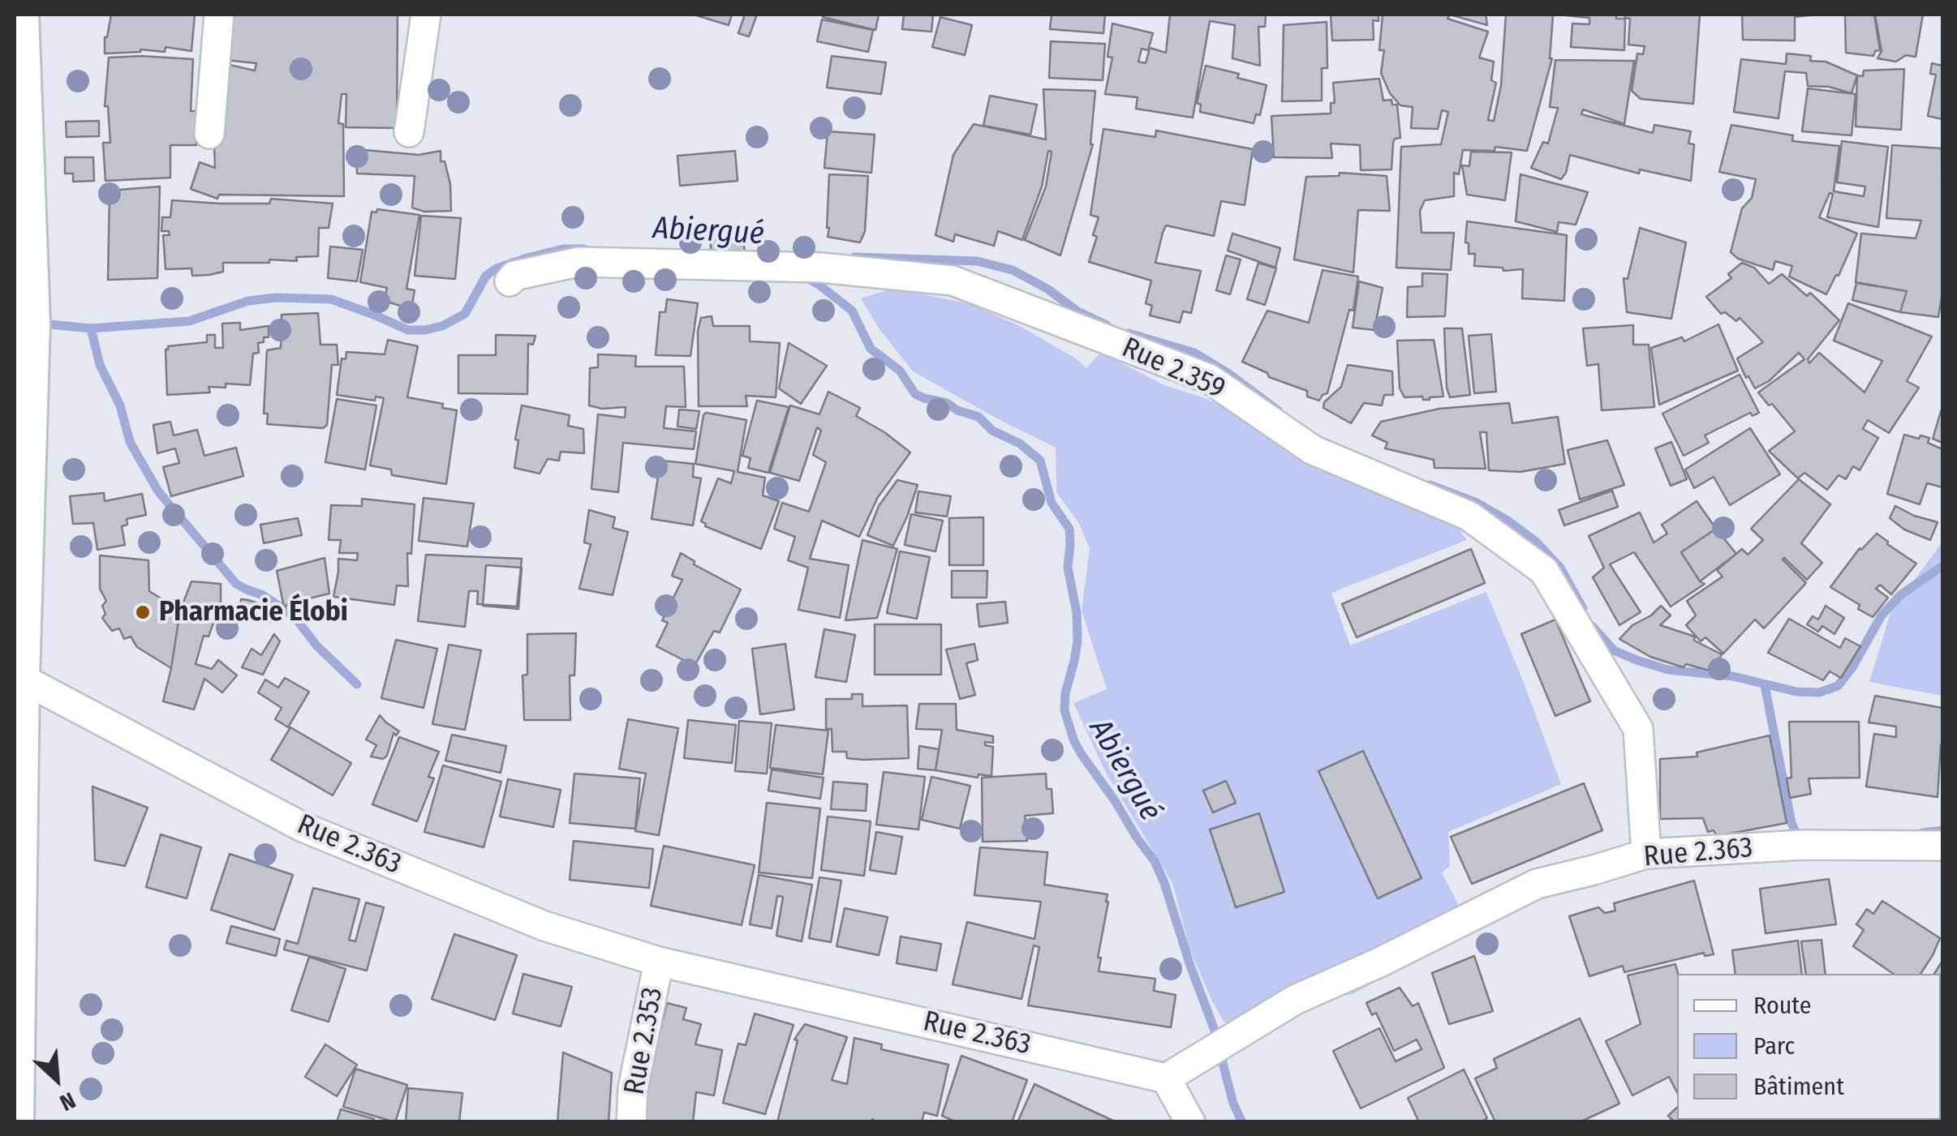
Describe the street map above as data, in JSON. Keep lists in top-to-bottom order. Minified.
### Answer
{"streets":{"street":["Rue 2.359","Rue 2.363","Rue 2.353"]},"crossings":[["Rue 2.359","Rue 2.363"],["Rue 2.363","Rue 2.353"]],"water":["Abiergué"],"places":["Pharmacie Élobi"],"legend":["Route","Parc","Bâtiment"],"north":"bottom right"}
